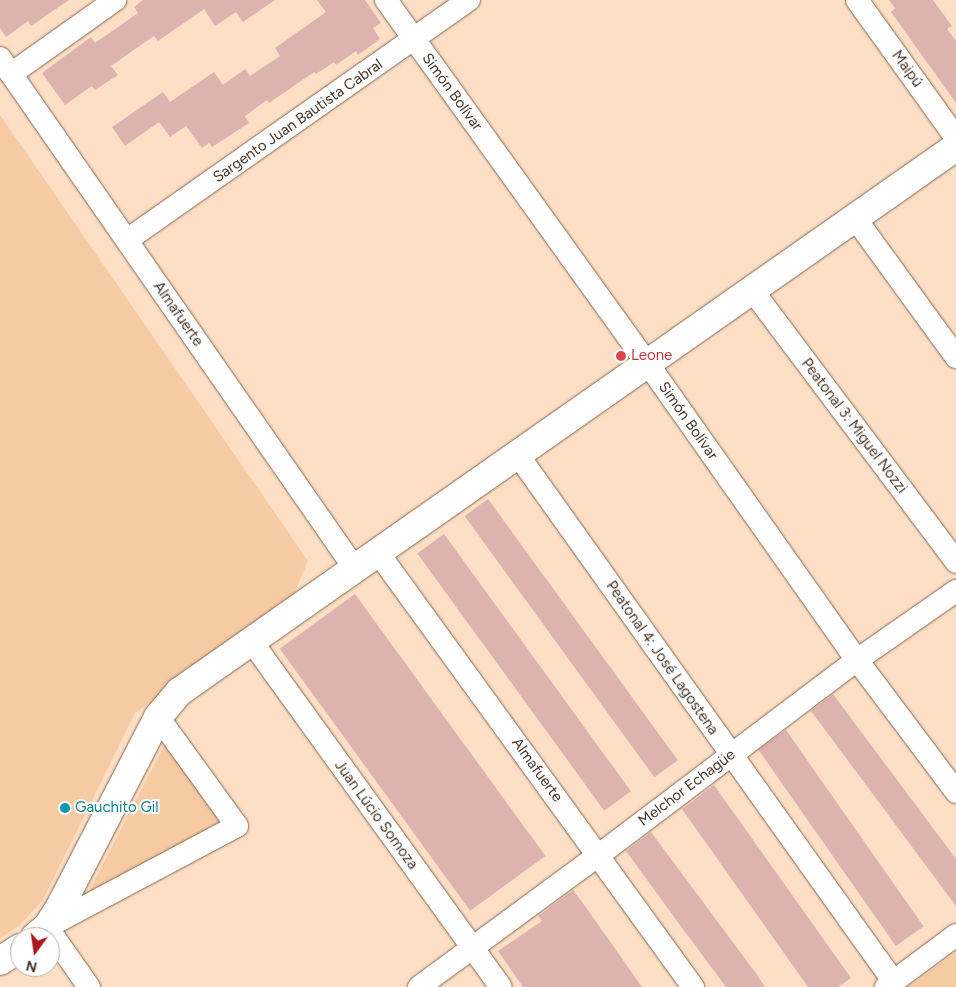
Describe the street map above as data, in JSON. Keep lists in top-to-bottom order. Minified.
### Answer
{"streets":{"street":["Maipú","Simón Bolívar","Sargento Juan Bautista Cabral","Almafuerte","Peatonal 3: Miguel Nozzi","Peatonal 4: José Lagostena","Melchor Echagüe","Juan Lúcio Somoza"]},"crossings":[["Simón Bolívar","Sargento Juan Bautista Cabral"],["Simón Bolívar","Melchor Echagüe"],["Sargento Juan Bautista Cabral","Almafuerte"],["Almafuerte","Melchor Echagüe"],["Peatonal 4: José Lagostena","Melchor Echagüe"],["Melchor Echagüe","Juan Lúcio Somoza"]],"places":["Leone","Gauchito Gil"],"north":"bottom"}
